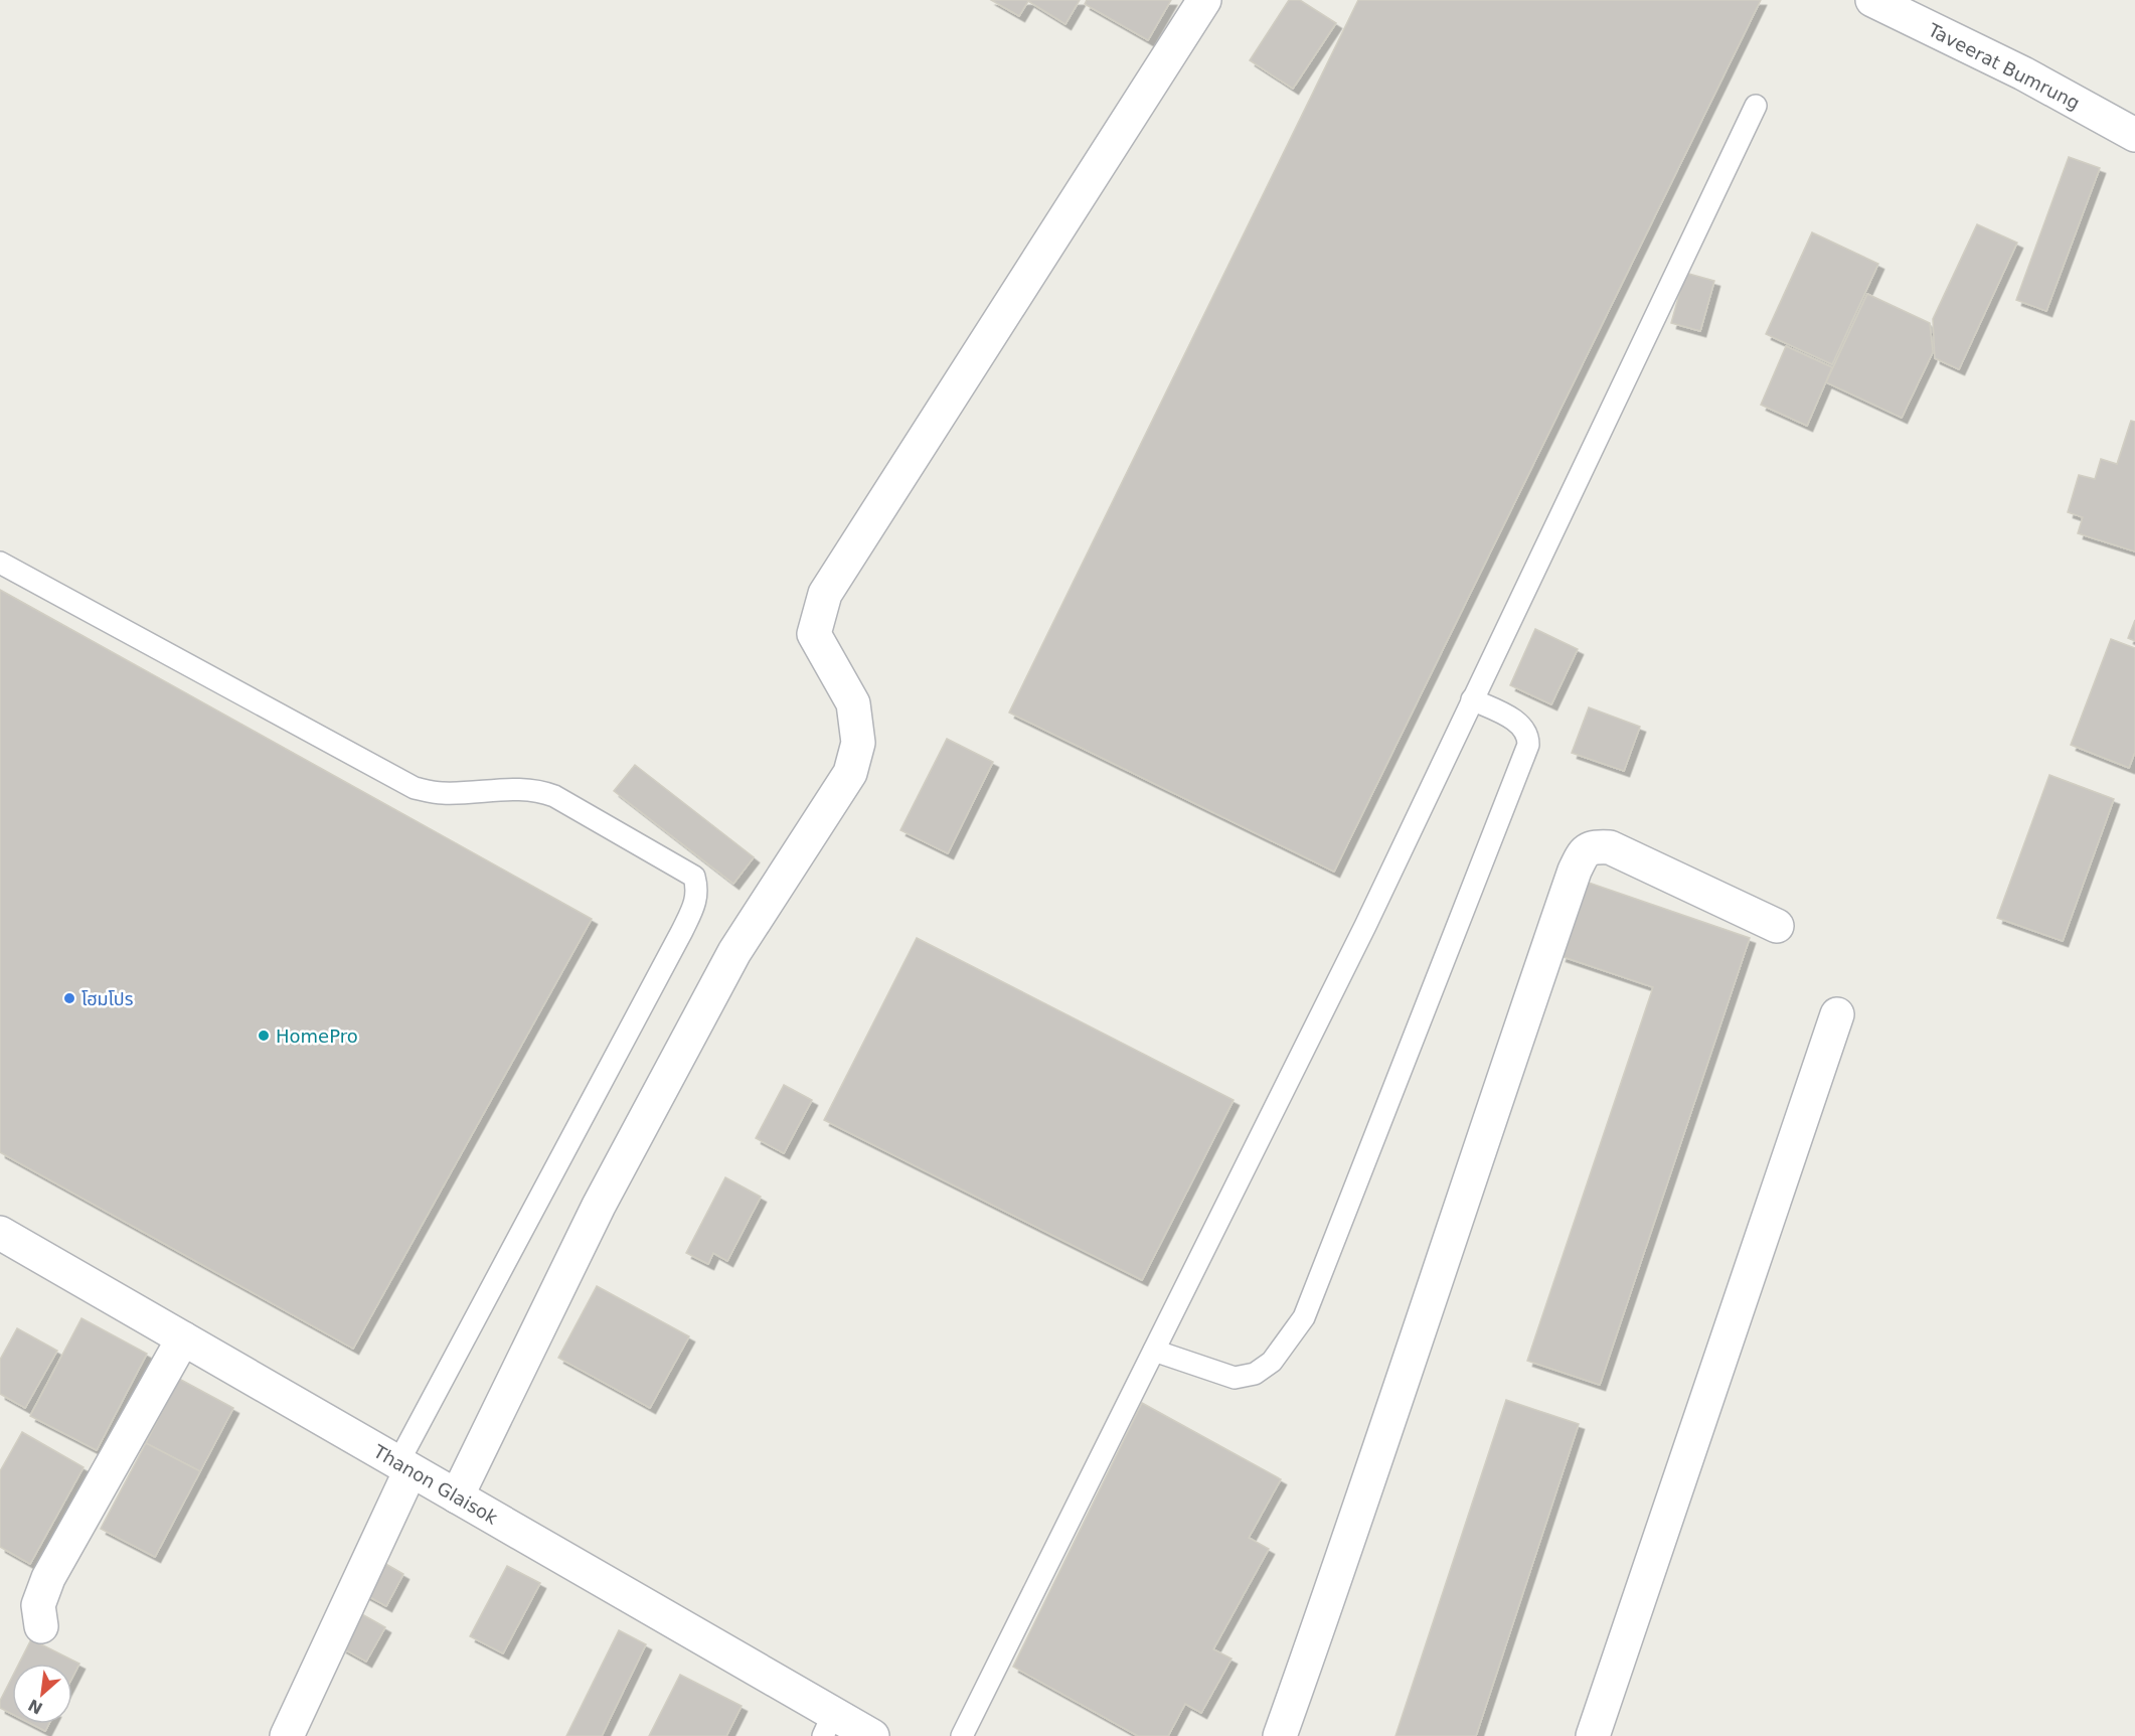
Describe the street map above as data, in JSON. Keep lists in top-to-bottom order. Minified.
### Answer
{"streets":{"street":["Taveerat Bumrung","Thanon Glaisok"]},"places":["โฮมโปร","HomePro"],"north":"bottom left"}
